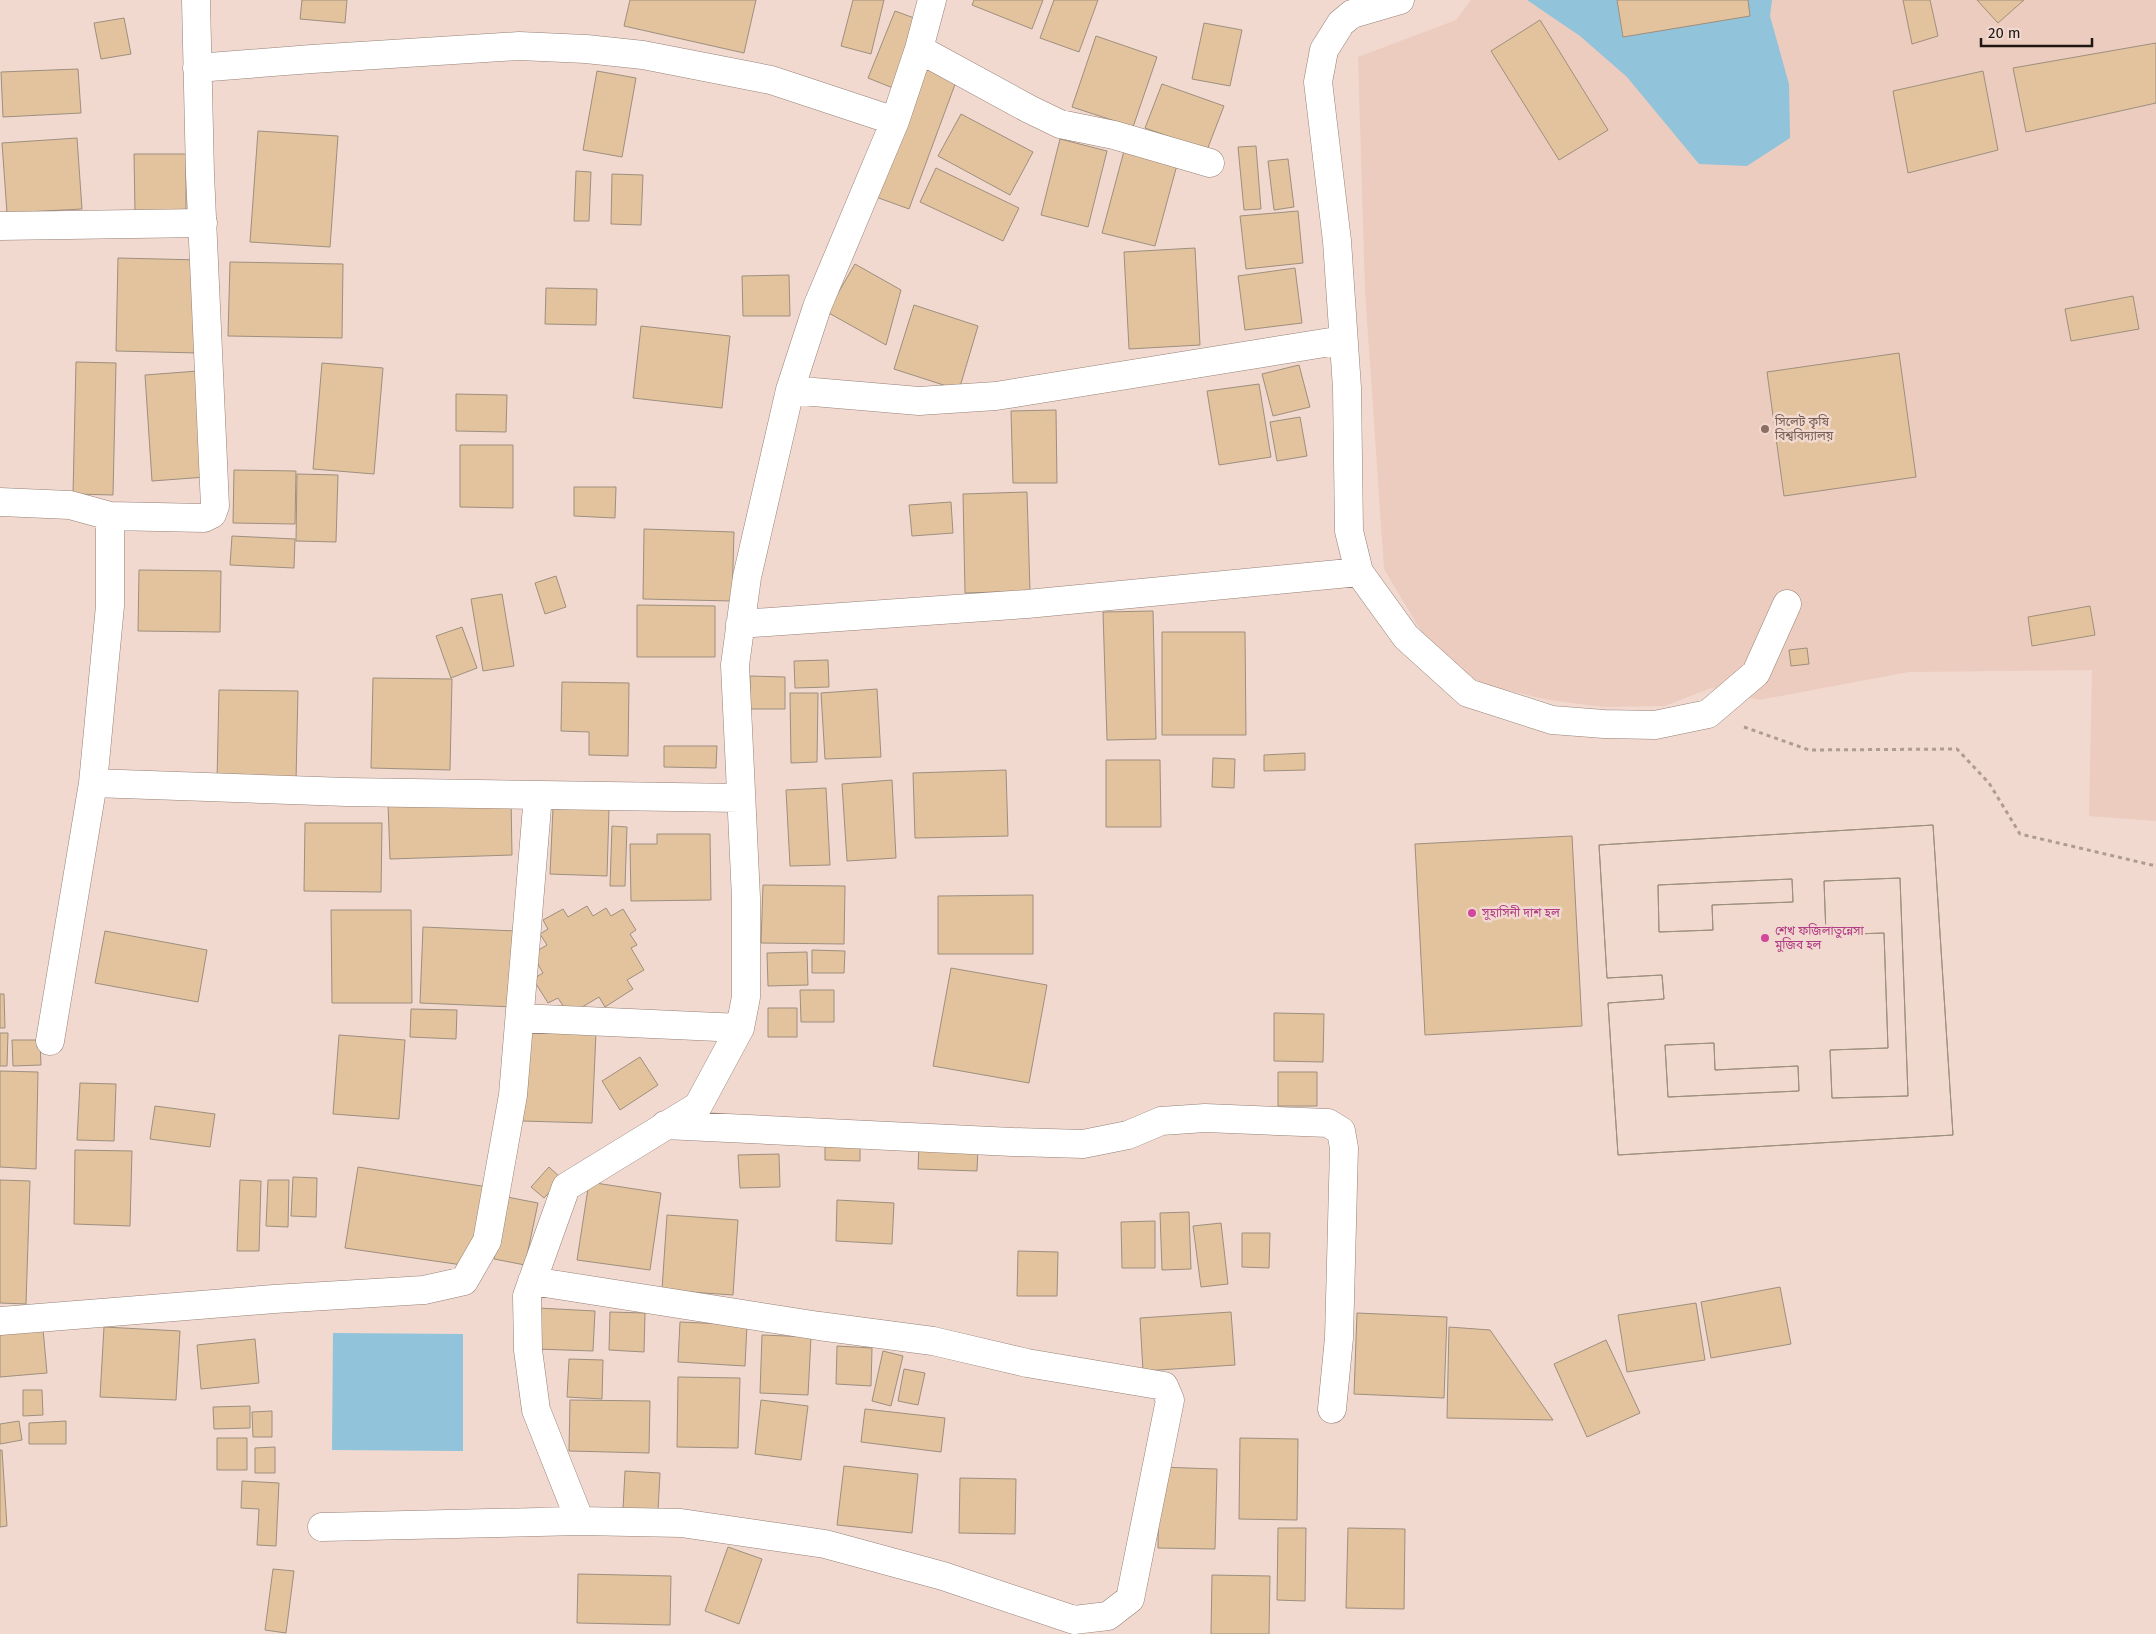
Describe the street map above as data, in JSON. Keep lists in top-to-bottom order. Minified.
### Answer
{"places":["সিলেট কৃষি বিশ্ববিদ্যালয়","সুহাসিনী দাশ হল","শেখ ফজিলাতুন্নেসা মুজিব হল"],"scale_bar":"20 m"}
